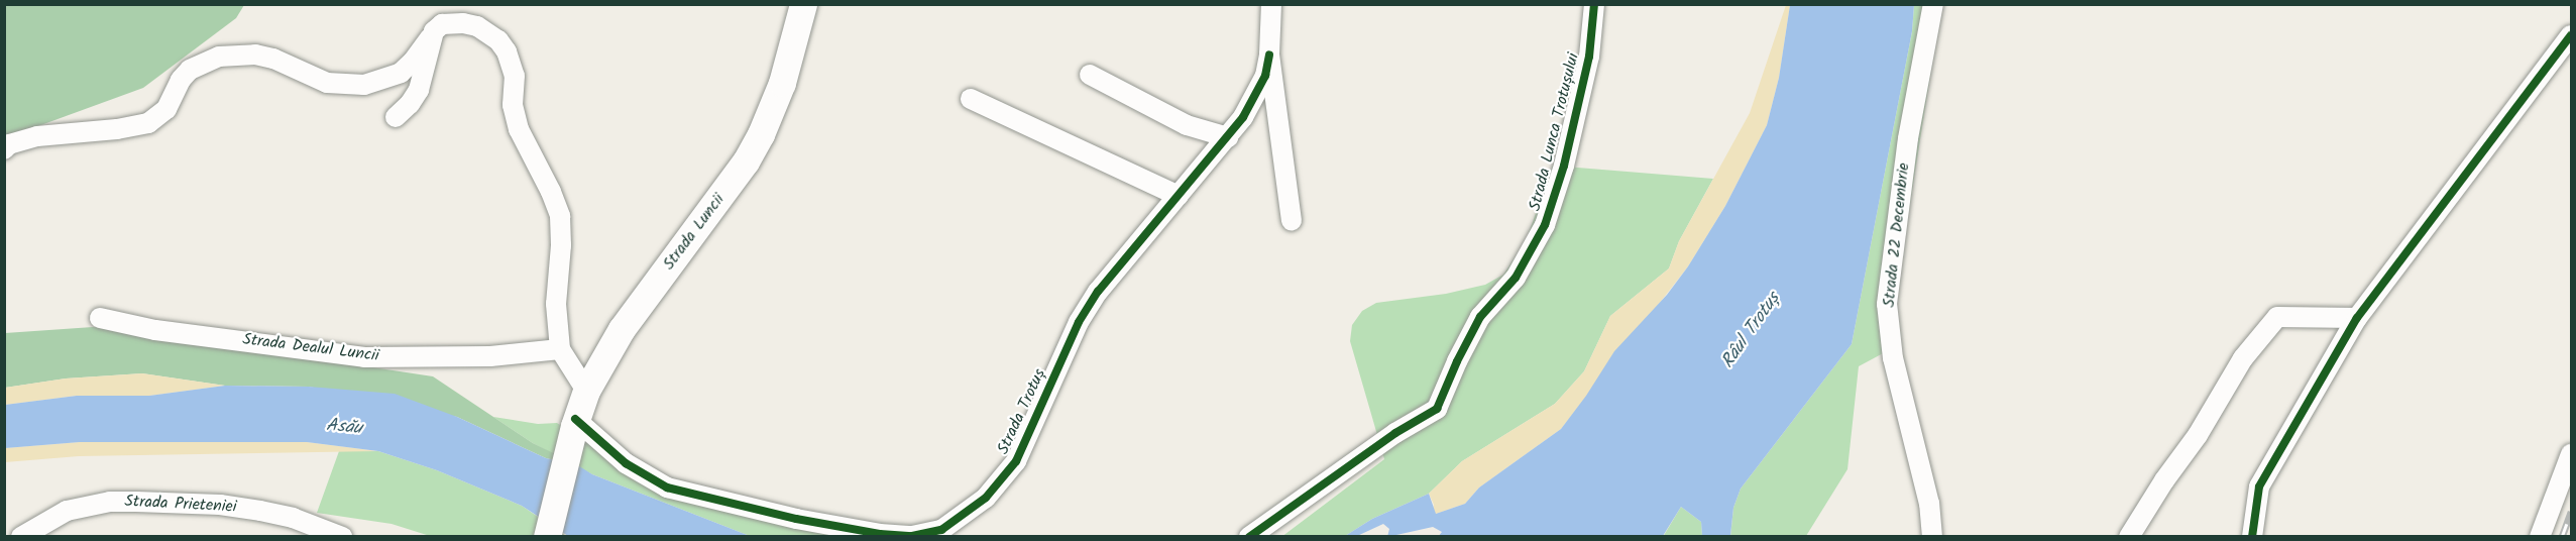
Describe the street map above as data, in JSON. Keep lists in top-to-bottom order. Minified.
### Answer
{"streets":{"main road":["Strada Luncii"],"street":["Strada Lunca Trotușului","Strada 22 Decembrie","Strada Dealul Luncii","Strada Trotuș","Strada Prieteniei"]},"crossings":[["Strada Luncii","Strada Trotuș"]],"water":["Râul Trotuș","Asău"]}
